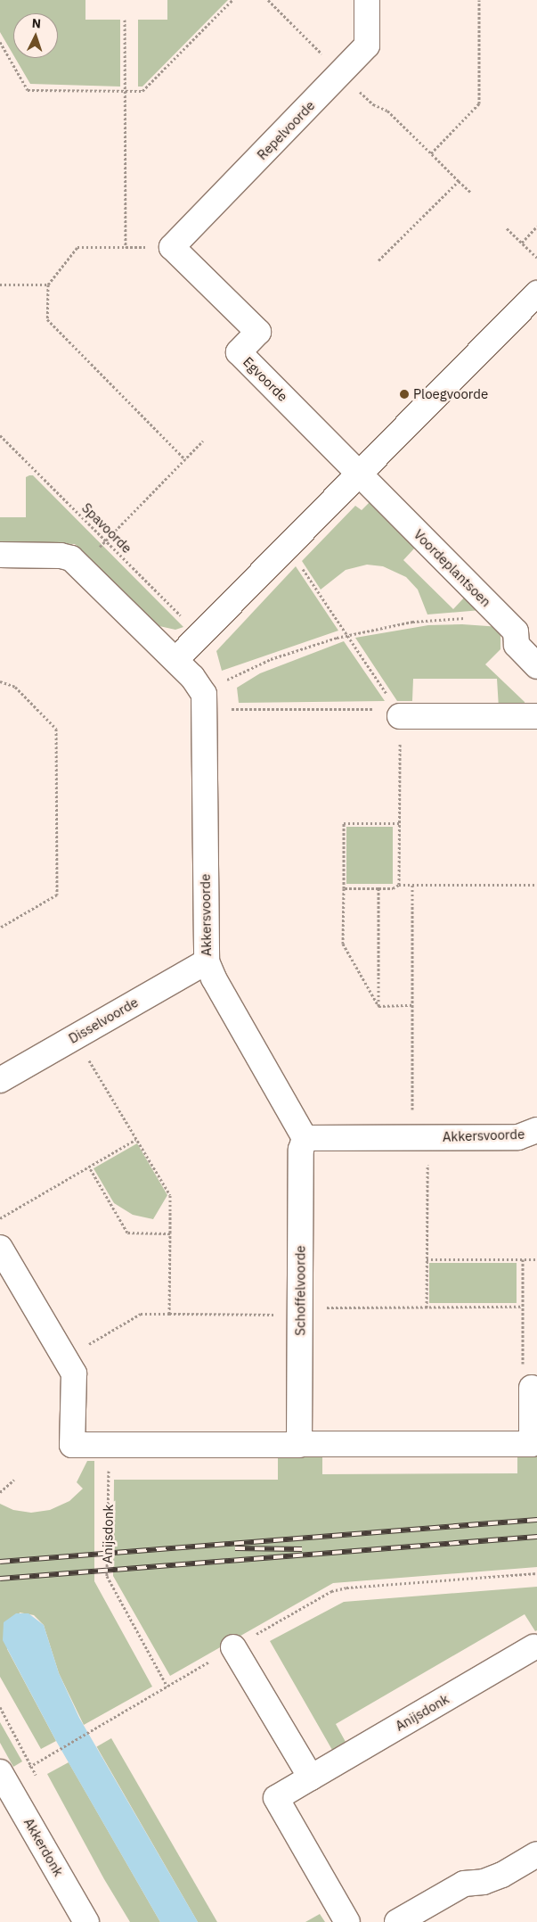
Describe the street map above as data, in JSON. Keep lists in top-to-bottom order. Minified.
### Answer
{"streets":{"street":["Repelvoorde","Egvoorde","Voordeplantsoen","Akkersvoorde","Disselvoorde","Schoffelvoorde","Anijsdonk","Akkerdonk"],"path":["Spavoorde"]},"crossings":[["Repelvoorde","Egvoorde"],["Egvoorde","Voordeplantsoen"],["Akkersvoorde","Disselvoorde"],["Akkersvoorde","Schoffelvoorde"]],"places":["Ploegvoorde"],"north":"top"}
